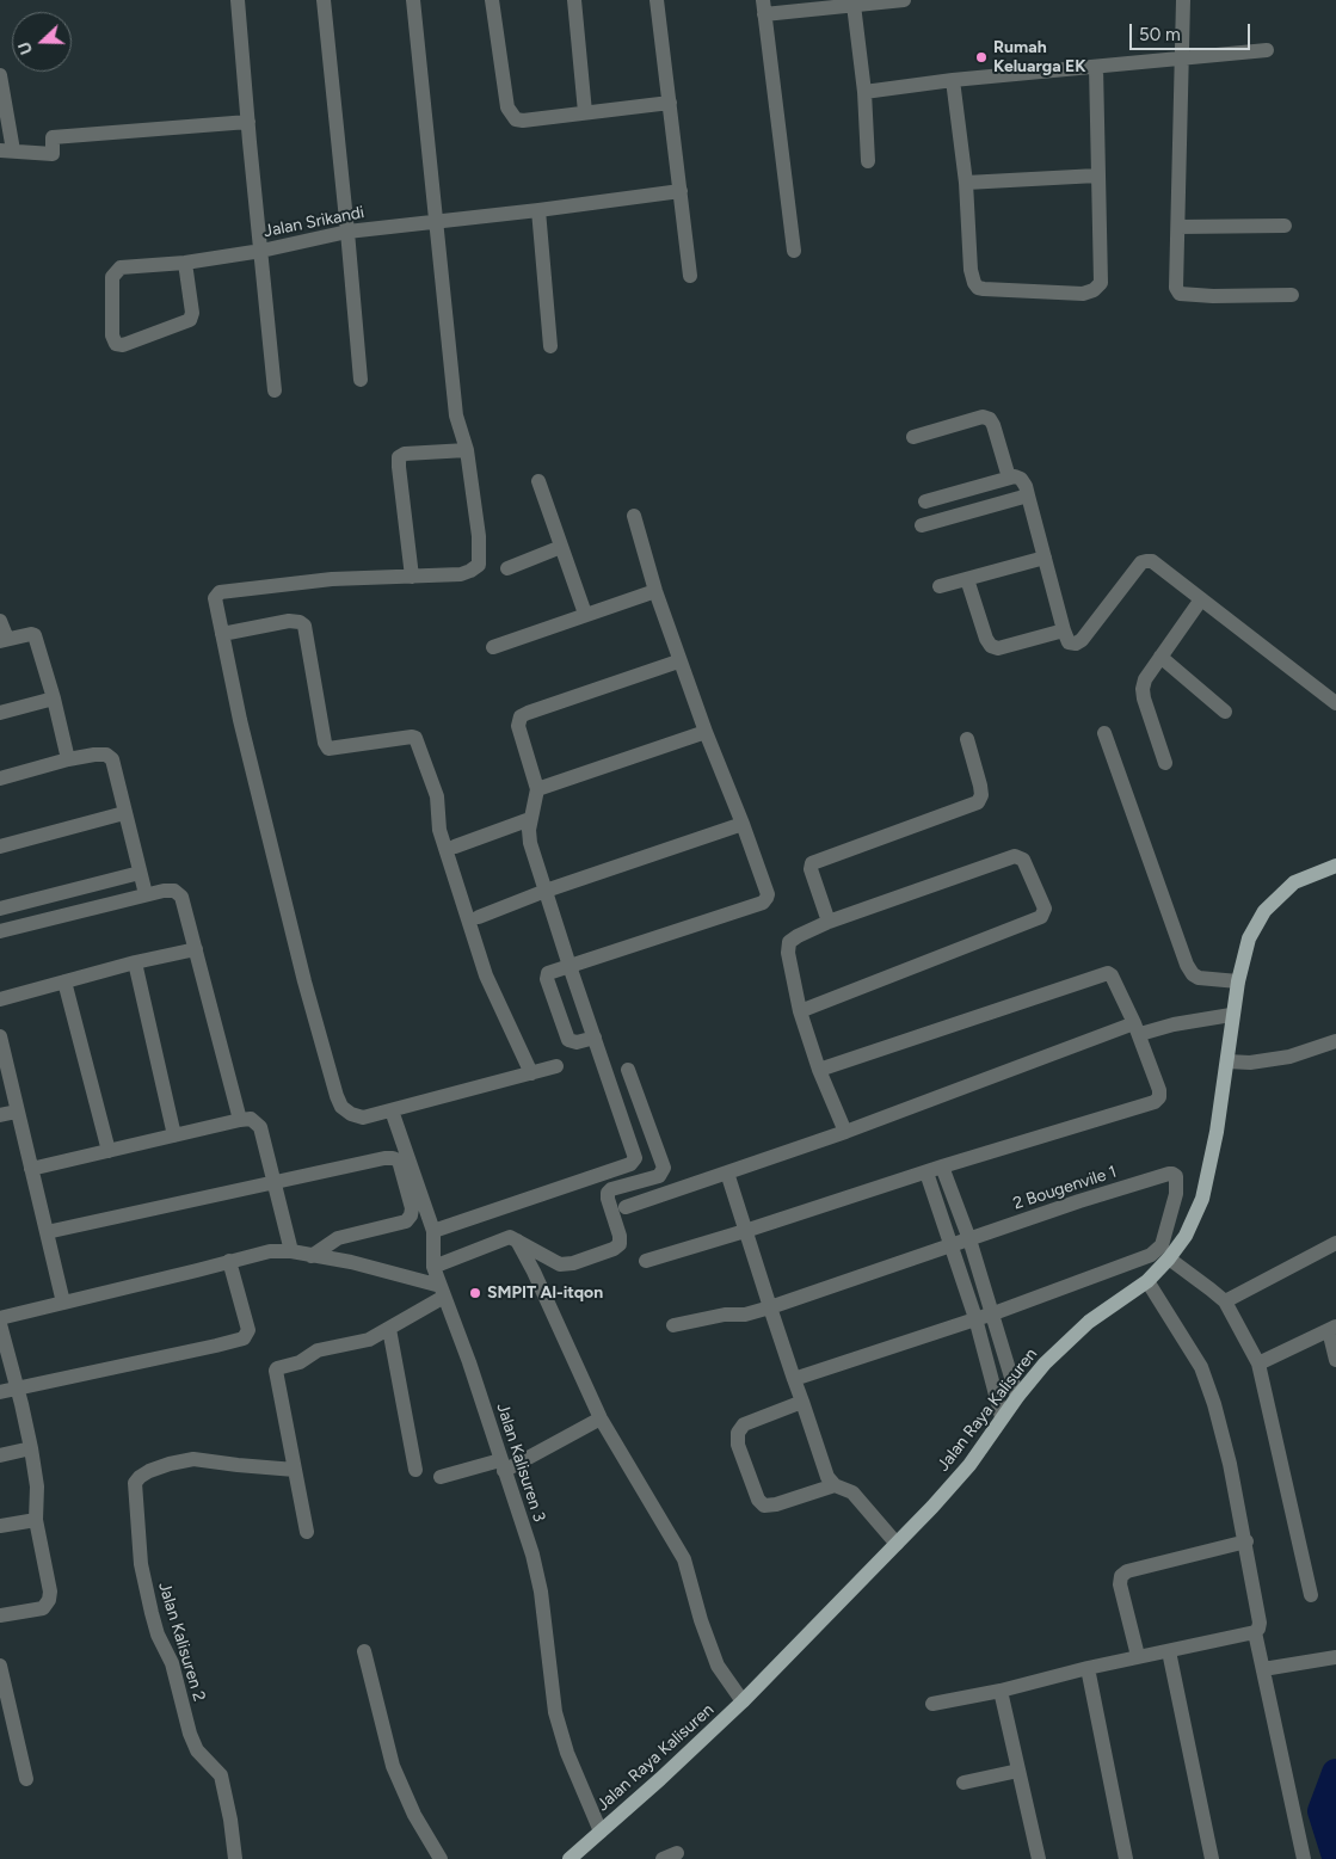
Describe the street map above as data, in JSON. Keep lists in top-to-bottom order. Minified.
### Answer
{"streets":{"main road":["Jalan Raya Kalisuren"],"street":["Jalan Srikandi","2 Bougenvile 1","Jalan Kalisuren 3","Jalan Kalisuren 2"]},"crossings":[["Jalan Raya Kalisuren","Jalan Kalisuren 3"]],"places":["Rumah Keluarga EK","SMPIT Al-itqon"],"scale_bar":"50 m","north":"left"}
